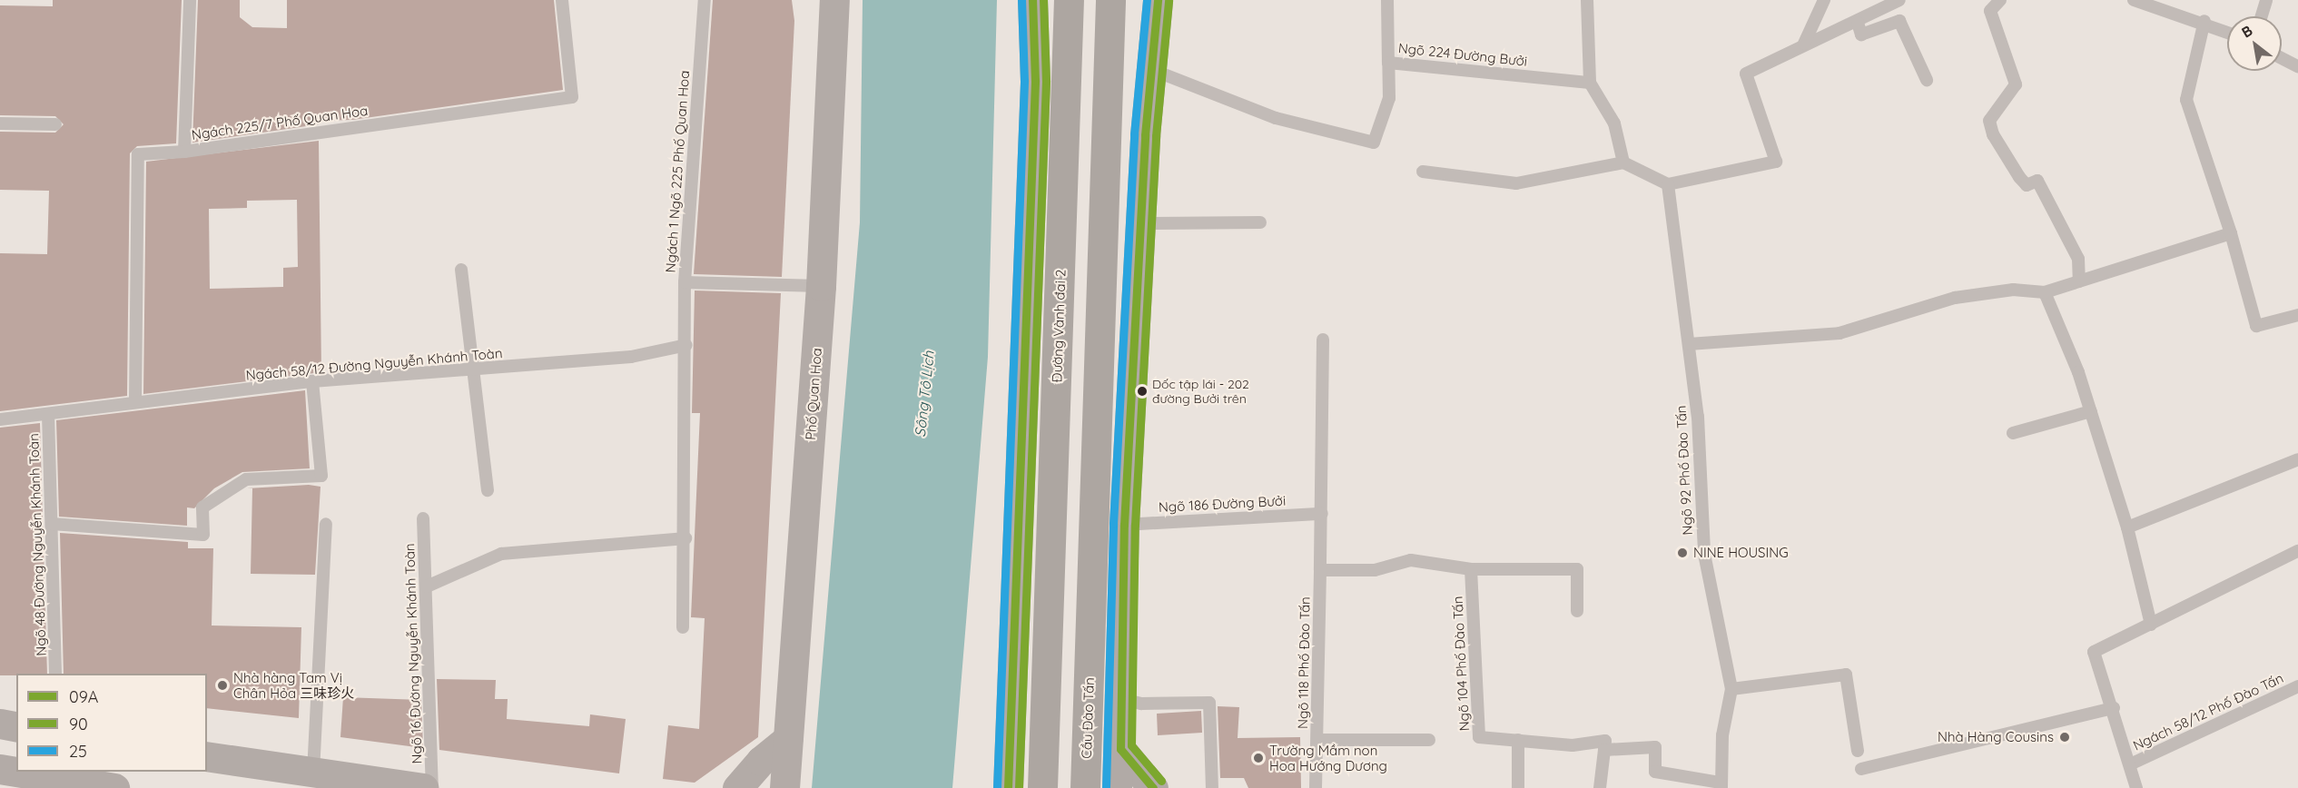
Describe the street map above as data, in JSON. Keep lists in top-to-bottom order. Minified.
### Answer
{"streets":{"highway":["Đường Vành đai 2","Cầu Đào Tấn"],"main road":["Phố Quan Hoa"],"lane":["Ngõ 224 Đường Bưởi","Ngách 225/7 Phố Quan Hoa","Ngách 1 Ngõ 225 Phố Quan Hoa","Ngách 58/12 Đường Nguyễn Khánh Toàn","Ngõ 92 Phố Đào Tấn","Ngõ 186 Đường Bưởi","Ngõ 48 Đường Nguyễn Khánh Toàn","Ngõ 16 Đường Nguyễn Khánh Toàn","Ngõ 118 Phố Đào Tấn","Ngõ 104 Phố Đào Tấn","Ngách 58/12 Phố Đào Tấn"]},"crossings":[["Ngách 225/7 Phố Quan Hoa","Ngách 58/12 Đường Nguyễn Khánh Toàn"],["Ngách 1 Ngõ 225 Phố Quan Hoa","Ngách 58/12 Đường Nguyễn Khánh Toàn"],["Ngách 58/12 Đường Nguyễn Khánh Toàn","Ngõ 48 Đường Nguyễn Khánh Toàn"],["Ngõ 186 Đường Bưởi","Ngõ 118 Phố Đào Tấn"]],"water":["Sông Tô Lịch"],"places":["Dốc tập lái - 202 đường Bưởi trên","NINE HOUSING","Nhà hàng Tam Vị Chân Hỏa 三味珍火","Nhà Hàng Cousins","Trường Mầm non Hoa Hướng Dương"],"lines":["transit line 09A","transit line 90","transit line 25"],"legend":["09A","90","25"],"north":"top left"}
